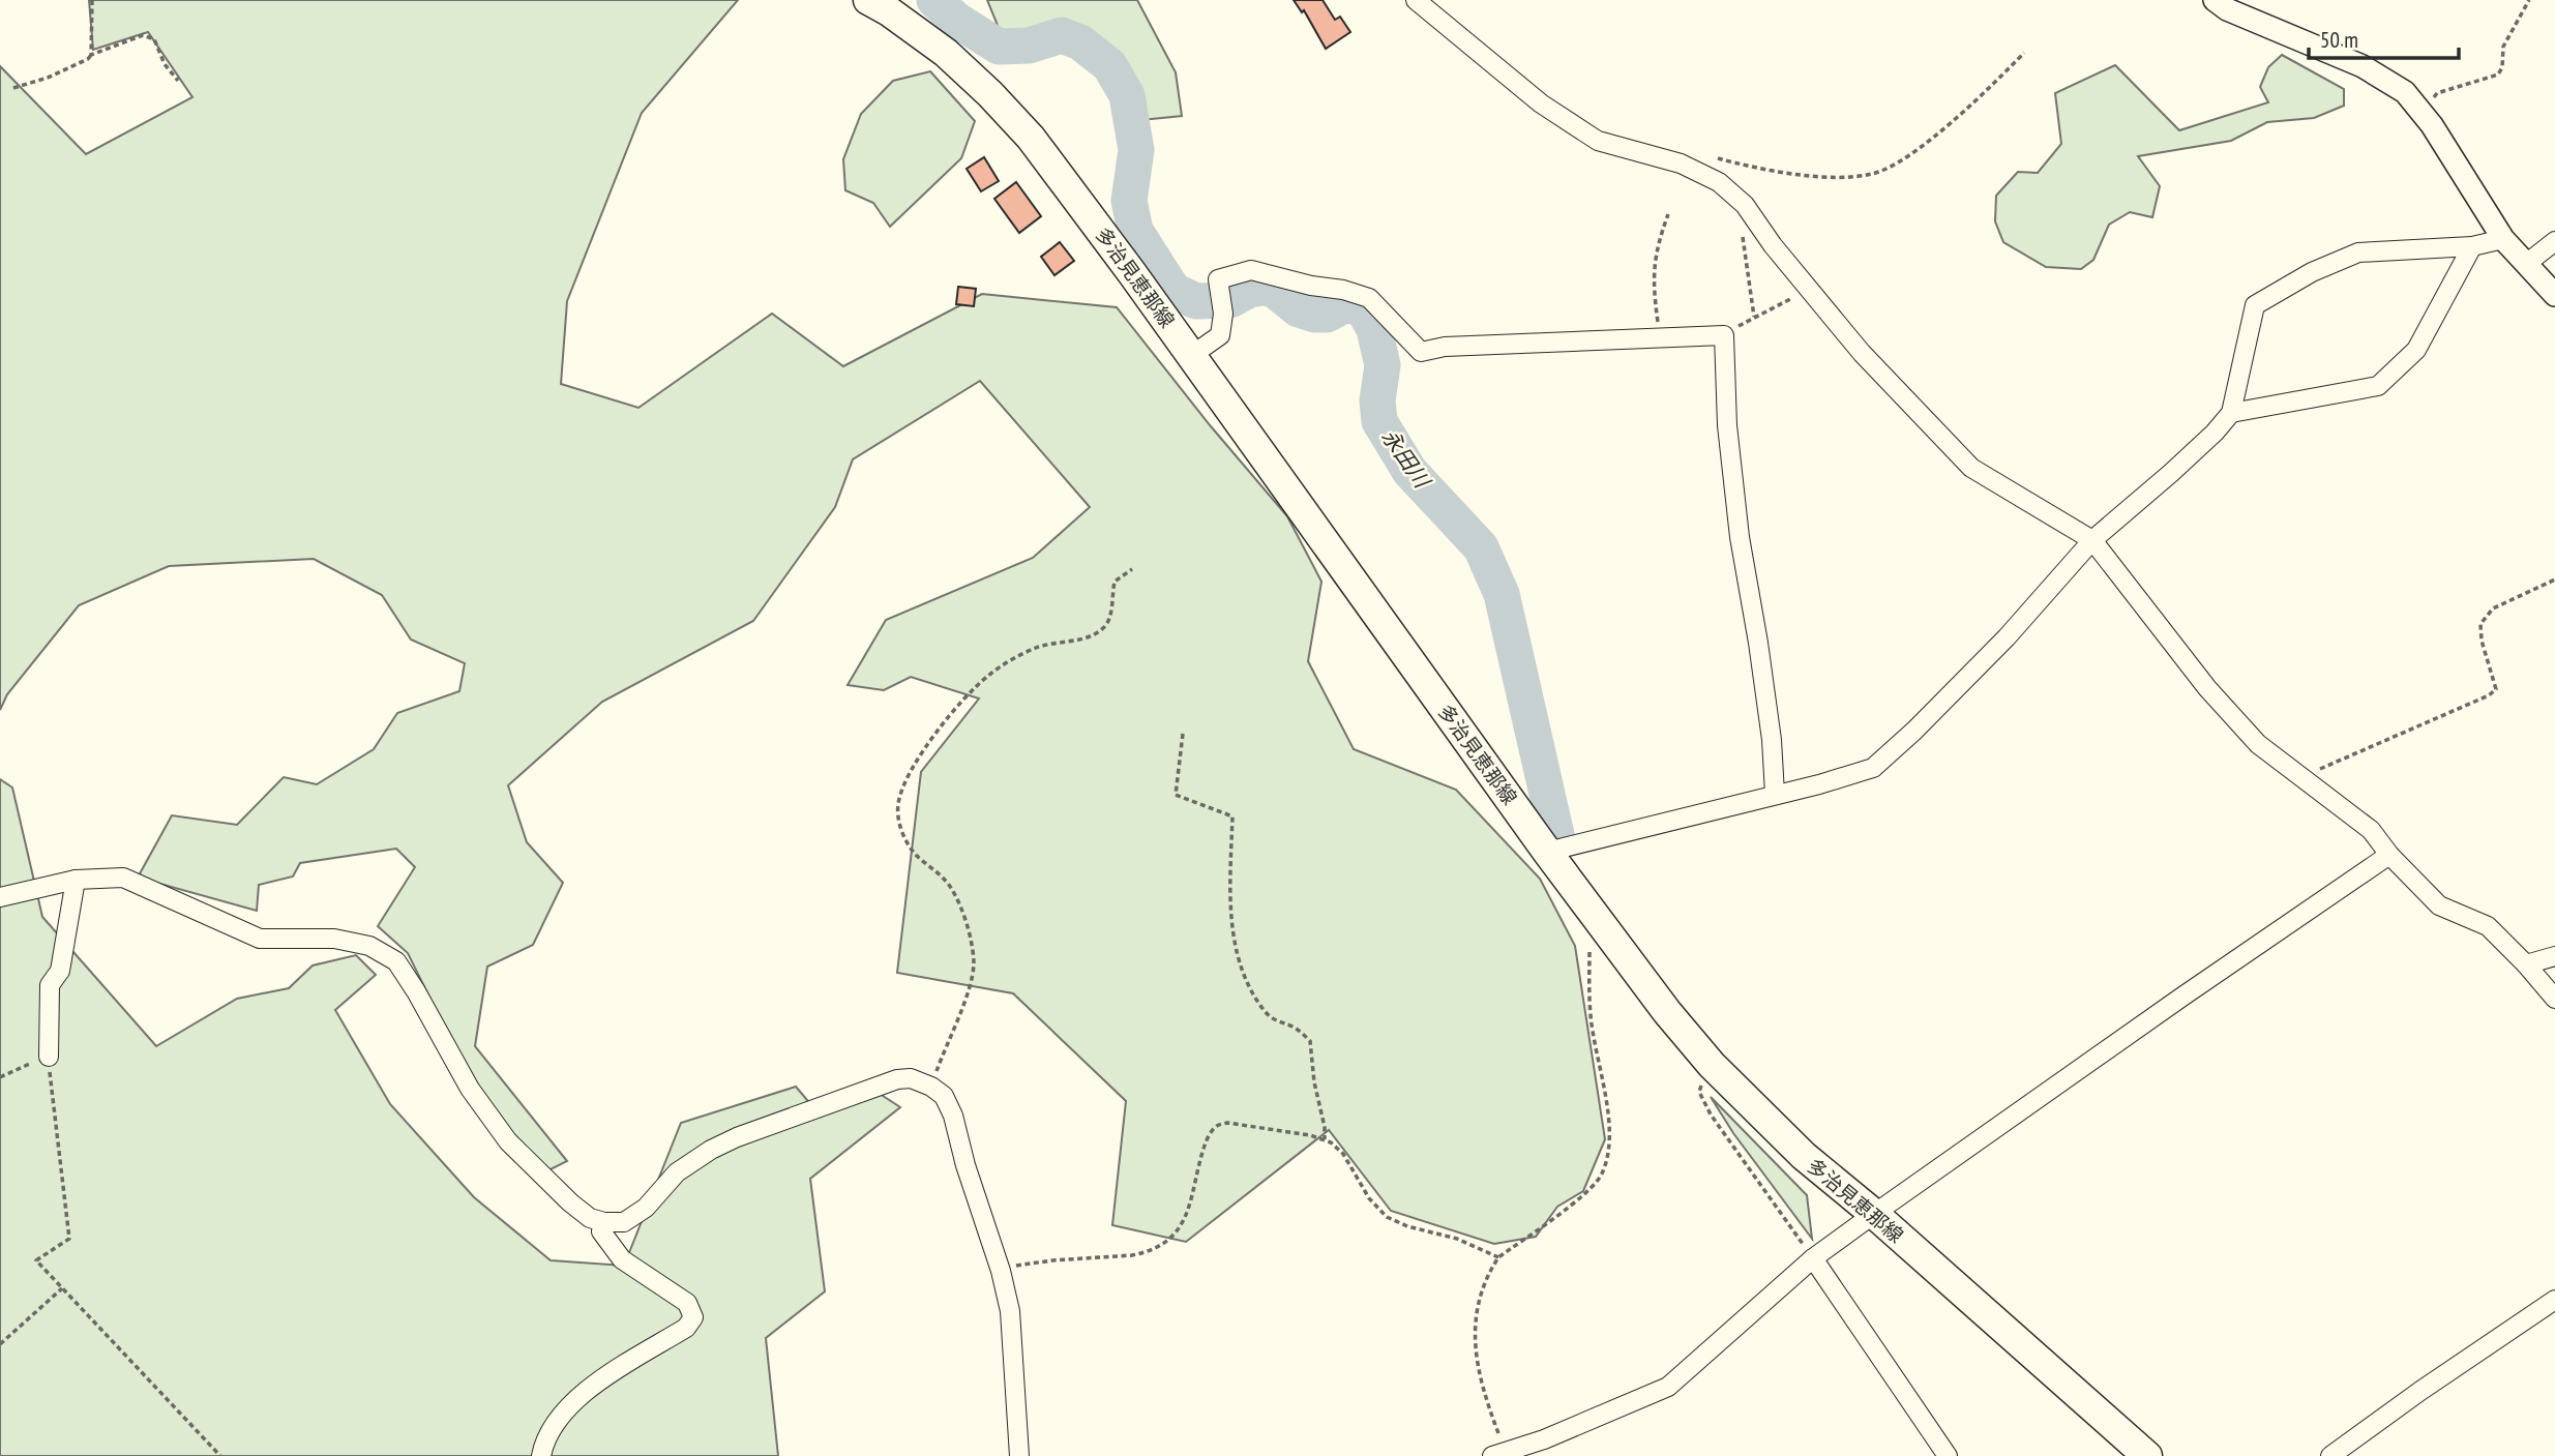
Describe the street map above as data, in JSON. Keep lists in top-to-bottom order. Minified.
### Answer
{"streets":{"main road":["多治見恵那線"]},"water":["永田川"],"scale_bar":"50 m"}
